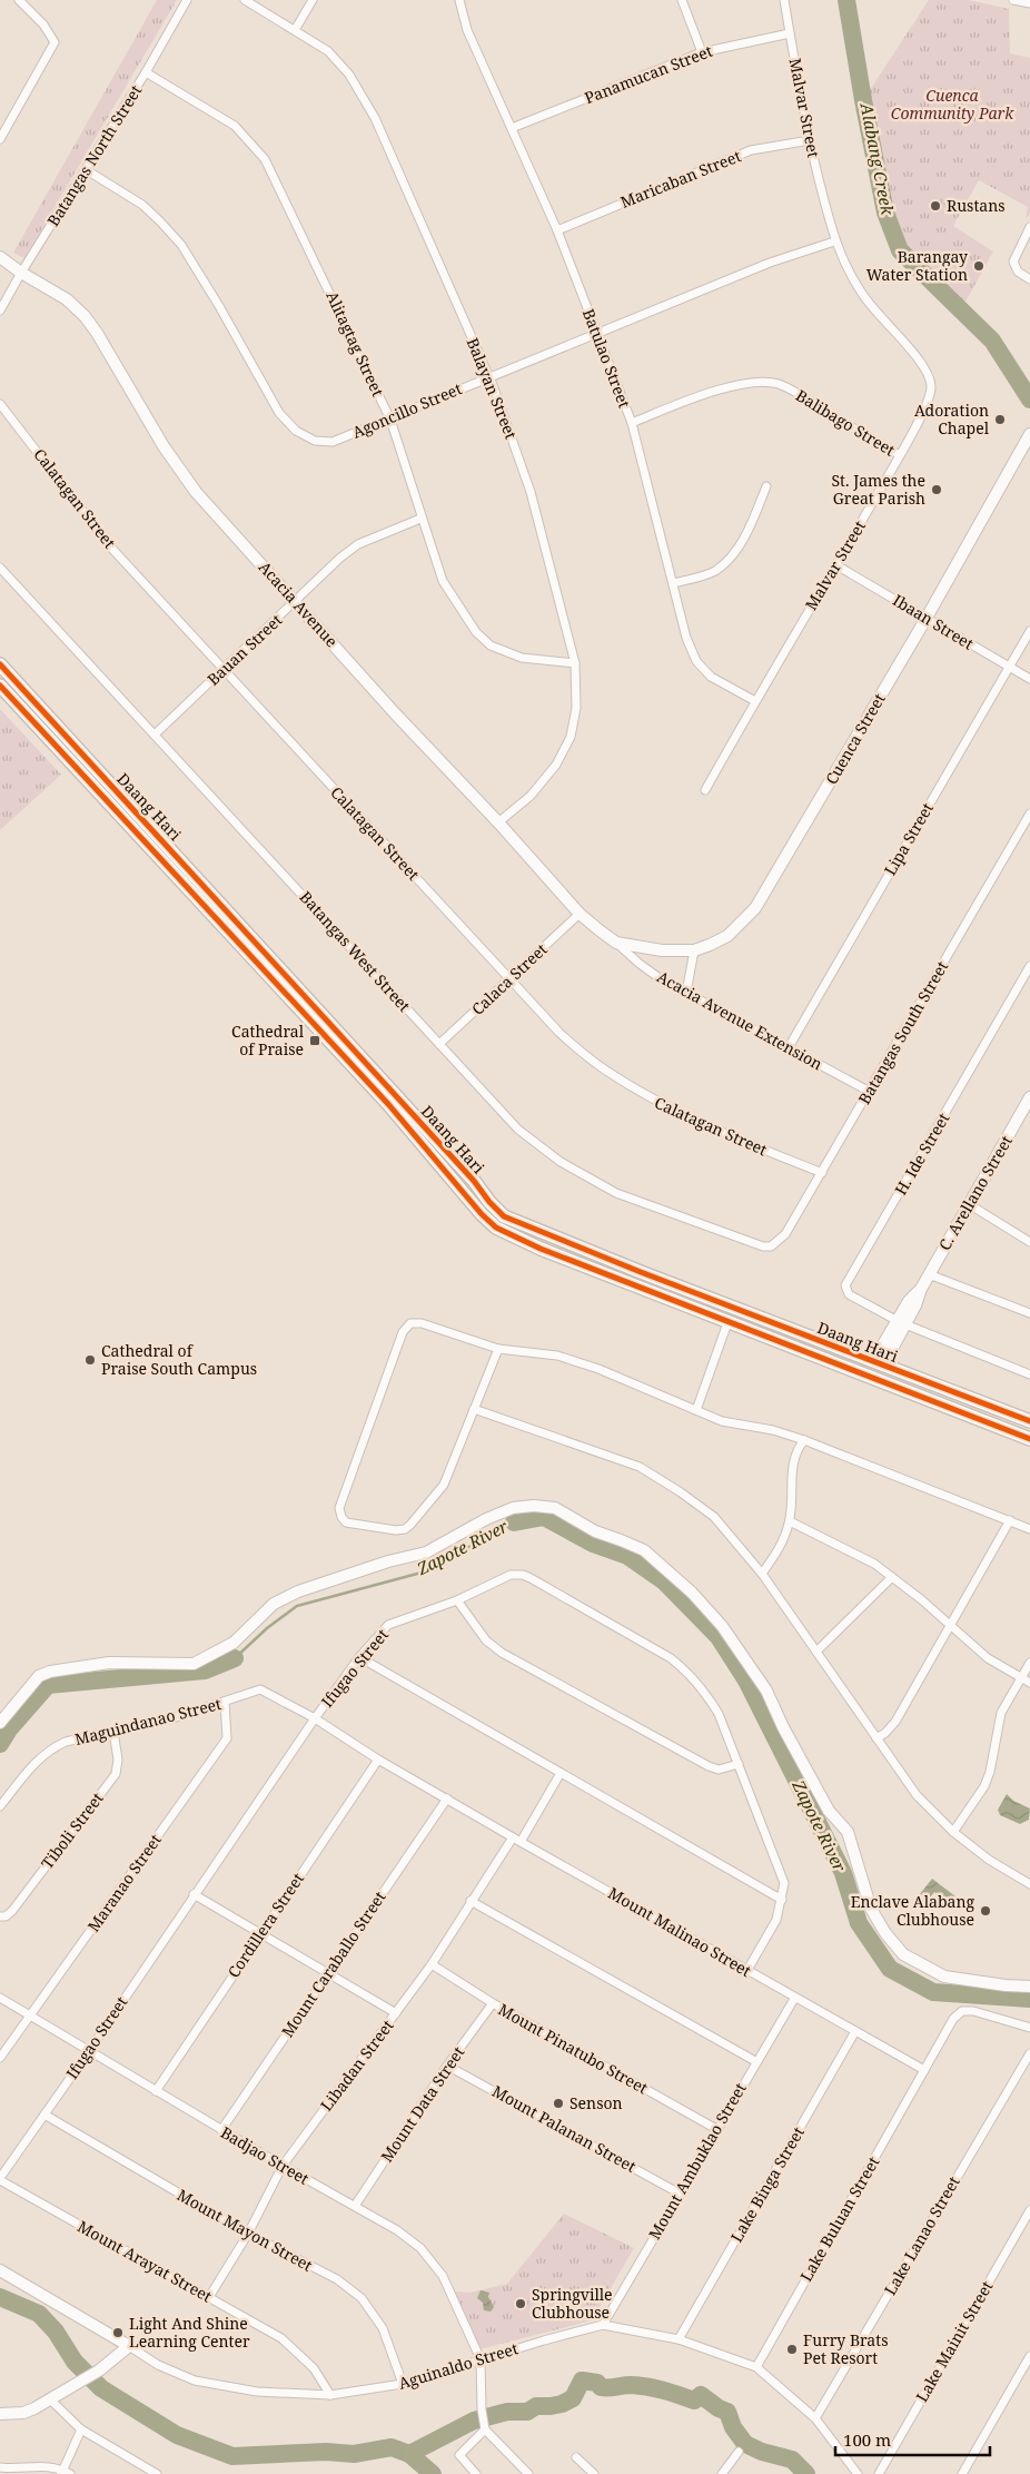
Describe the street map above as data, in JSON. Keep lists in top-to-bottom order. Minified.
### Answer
{"streets":{"main road":["Daang Hari"],"street":["Panamucan Street","Malvar Street","Batangas North Street","Maricaban Street","Alitagtag Street","Batulao Street","Balayan Street","Agoncillo Street","Balibago Street","Calatagan Street","Acacia Avenue","Ibaan Street","Bauan Street","Cuenca Street","Lipa Street","Batangas West Street","Calaca Street","Acacia Avenue Extension","Batangas South Street","H. Ide Street","C. Arellano Street","Ifugao Street","Maguindanao Street","Tiboli Street","Maranao Street","Cordillera Street","Mount Malinao Street","Mount Caraballo Street","Mount Pinatubo Street","Libadan Street","Mount Data Street","Mount Palanan Street","Badjao Street","Mount Ambuklao Street","Lake Binga Street","Lake Buluan Street","Mount Mayon Street","Lake Lanao Street","Mount Arayat Street","Lake Mainit Street","Aguinaldo Street"]},"crossings":[["Panamucan Street","Malvar Street"],["Panamucan Street","Batulao Street"],["Malvar Street","Maricaban Street"],["Malvar Street","Batulao Street"],["Malvar Street","Agoncillo Street"],["Malvar Street","Balibago Street"],["Malvar Street","Ibaan Street"],["Batangas North Street","Alitagtag Street"],["Batangas North Street","Agoncillo Street"],["Batangas North Street","Acacia Avenue"],["Maricaban Street","Batulao Street"],["Alitagtag Street","Balayan Street"],["Alitagtag Street","Agoncillo Street"],["Alitagtag Street","Bauan Street"],["Batulao Street","Agoncillo Street"],["Batulao Street","Balibago Street"],["Balayan Street","Agoncillo Street"],["Balayan Street","Acacia Avenue"],["Calatagan Street","Bauan Street"],["Calatagan Street","Calaca Street"],["Calatagan Street","Batangas South Street"],["Acacia Avenue","Bauan Street"],["Acacia Avenue","Cuenca Street"],["Acacia Avenue","Calaca Street"],["Acacia Avenue","Acacia Avenue Extension"],["Ibaan Street","Cuenca Street"],["Ibaan Street","Lipa Street"],["Bauan Street","Batangas West Street"],["Cuenca Street","Acacia Avenue Extension"],["Daang Hari","C. Arellano Street"],["Lipa Street","Acacia Avenue Extension"],["Batangas West Street","Calaca Street"],["Batangas West Street","Batangas South Street"],["Acacia Avenue Extension","Batangas South Street"],["H. Ide Street","C. Arellano Street"],["Ifugao Street","Maguindanao Street"],["Ifugao Street","Mount Malinao Street"],["Ifugao Street","Badjao Street"],["Ifugao Street","Mount Mayon Street"],["Ifugao Street","Mount Arayat Street"],["Maguindanao Street","Tiboli Street"],["Maguindanao Street","Maranao Street"],["Maguindanao Street","Mount Malinao Street"],["Maranao Street","Badjao Street"],["Cordillera Street","Mount Malinao Street"],["Cordillera Street","Badjao Street"],["Mount Malinao Street","Mount Caraballo Street"],["Mount Malinao Street","Libadan Street"],["Mount Malinao Street","Mount Ambuklao Street"],["Mount Malinao Street","Lake Binga Street"],["Mount Malinao Street","Lake Buluan Street"],["Mount Caraballo Street","Badjao Street"],["Mount Pinatubo Street","Libadan Street"],["Mount Pinatubo Street","Mount Data Street"],["Mount Pinatubo Street","Mount Ambuklao Street"],["Libadan Street","Badjao Street"],["Libadan Street","Mount Mayon Street"],["Libadan Street","Mount Arayat Street"],["Mount Data Street","Mount Palanan Street"],["Mount Data Street","Badjao Street"],["Mount Palanan Street","Mount Ambuklao Street"],["Badjao Street","Aguinaldo Street"],["Mount Ambuklao Street","Aguinaldo Street"],["Lake Binga Street","Aguinaldo Street"],["Lake Buluan Street","Aguinaldo Street"],["Mount Mayon Street","Aguinaldo Street"],["Lake Lanao Street","Aguinaldo Street"],["Mount Arayat Street","Aguinaldo Street"]],"water":["Alabang Creek","Zapote River"],"parks":["Cuenca Community Park"],"places":{"other":["Rustans","Barangay Water Station","Adoration Chapel","St. James the Great Parish","Cathedral of Praise South Campus","Enclave Alabang Clubhouse","Senson","Springville Clubhouse","Light And Shine Learning Center","Furry Brats Pet Resort"],"transit":["Cathedral of Praise"]},"scale_bar":"100 m"}
